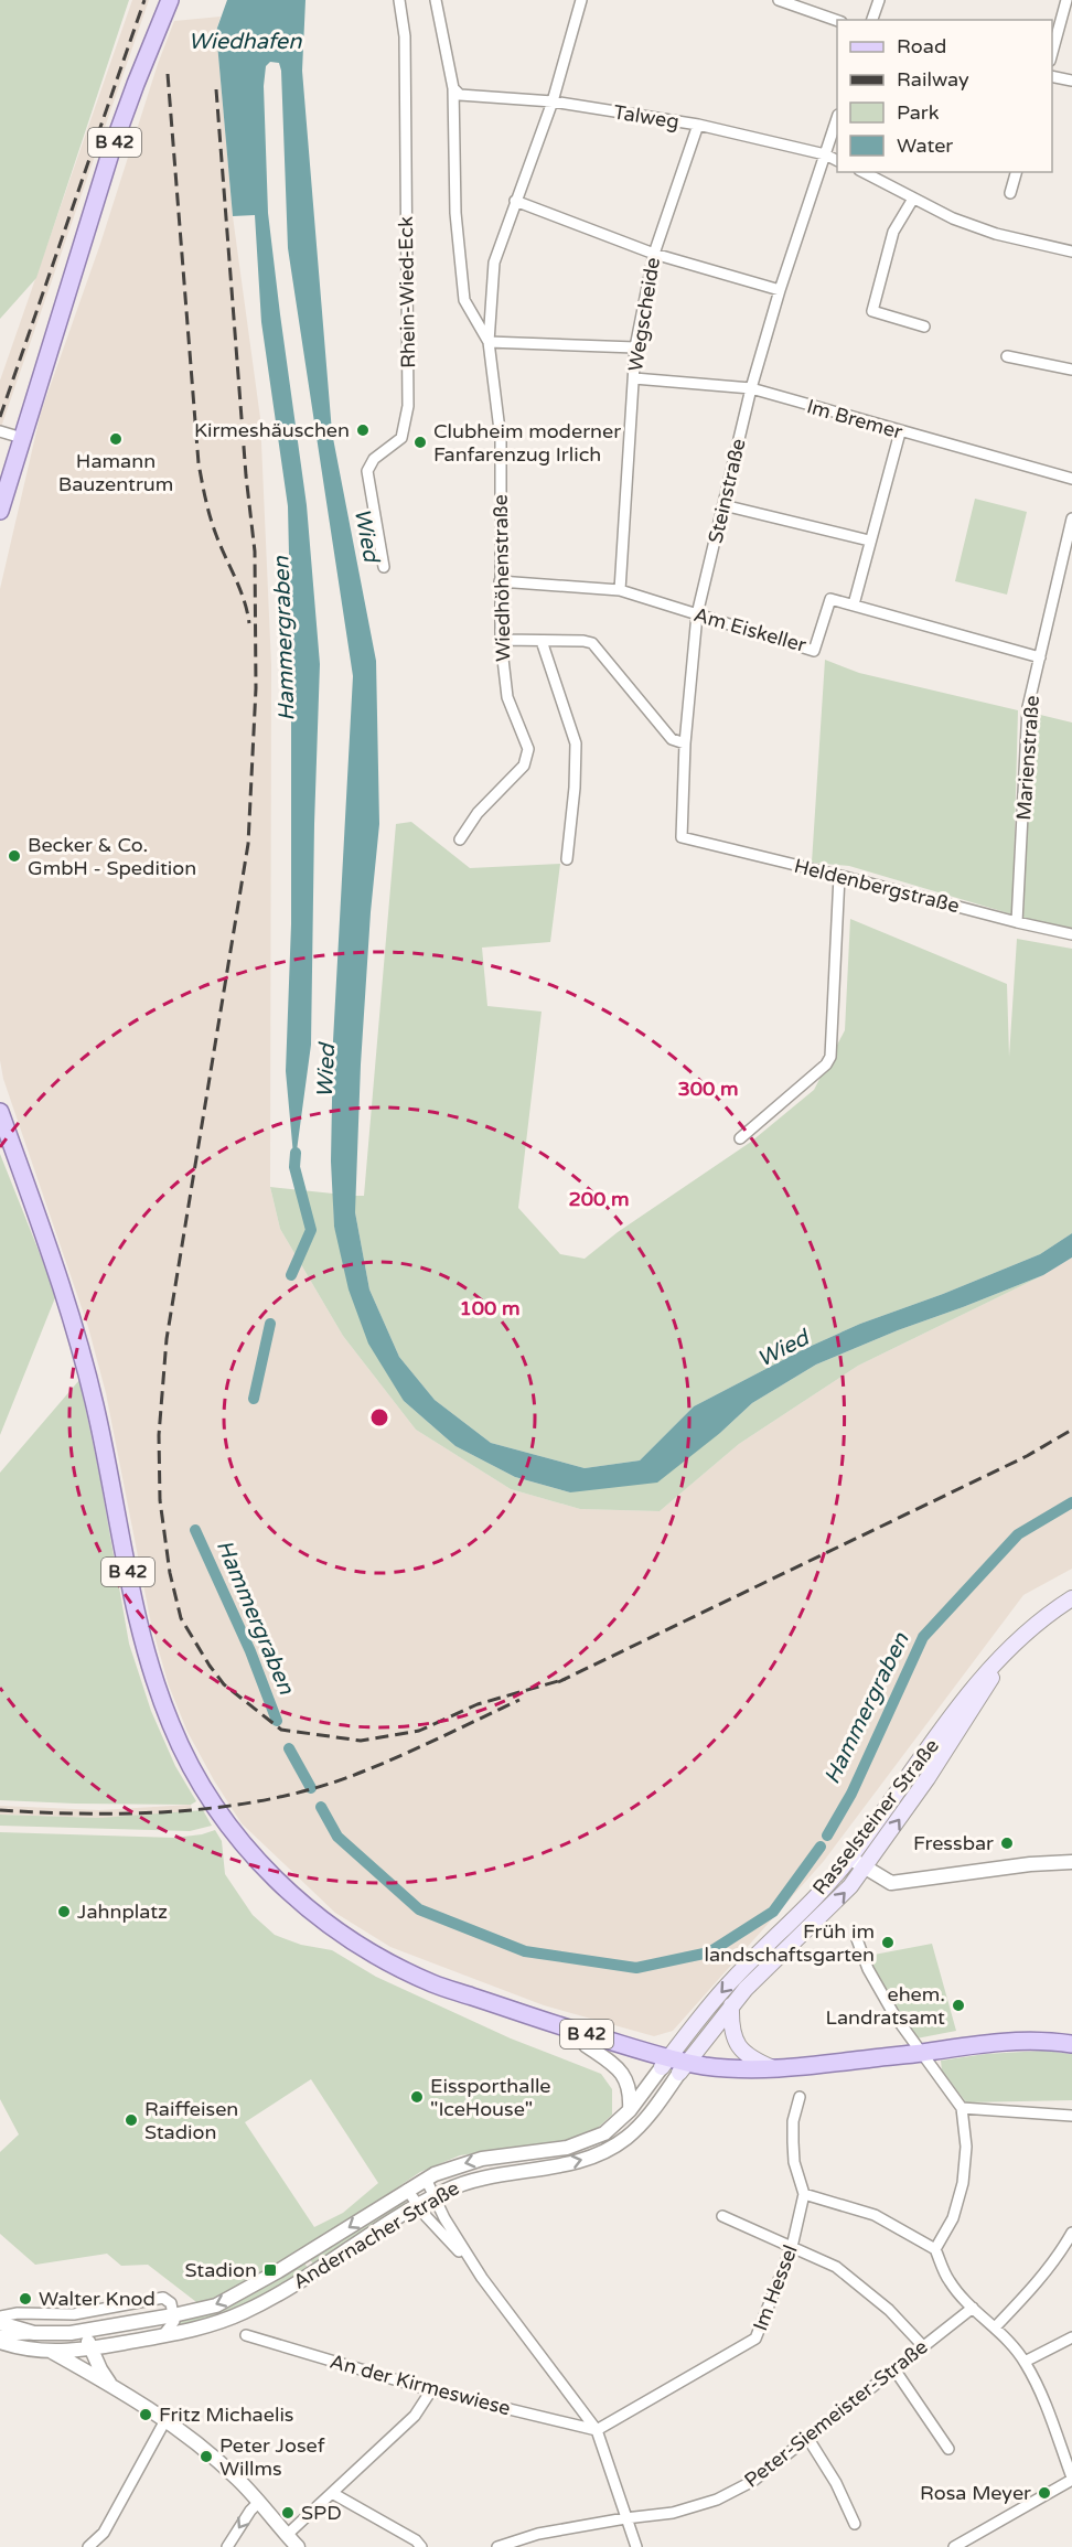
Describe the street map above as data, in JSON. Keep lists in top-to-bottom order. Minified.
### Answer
{"streets":{"main road":["B 42","Rasselsteiner Straße"],"street":["Talweg","Rhein-Wied-Eck","Wegscheide","Im Bremer","Steinstraße","Wiedhöhenstraße","Am Eiskeller","Marienstraße","Heldenbergstraße","Andernacher Straße","Im Hessel","An der Kirmeswiese","Peter-Siemeister-Straße"]},"crossings":[["Talweg","Wegscheide"],["Talweg","Steinstraße"],["Talweg","Wiedhöhenstraße"],["B 42","Rasselsteiner Straße"],["B 42","Andernacher Straße"],["Wegscheide","Im Bremer"],["Wegscheide","Am Eiskeller"],["Im Bremer","Steinstraße"],["Steinstraße","Am Eiskeller"],["Steinstraße","Heldenbergstraße"],["Wiedhöhenstraße","Am Eiskeller"],["Am Eiskeller","Marienstraße"],["Marienstraße","Heldenbergstraße"],["Rasselsteiner Straße","Andernacher Straße"],["Im Hessel","An der Kirmeswiese"]],"water":["Wiedhafen","Wied","Hammergraben"],"places":{"other":["Kirmeshäuschen","Hamann Bauzentrum","Clubheim moderner Fanfarenzug Irlich","Becker & Co. GmbH - Spedition","Fressbar","Jahnplatz","Früh im landschaftsgarten","ehem. Landratsamt","Eissporthalle \"IceHouse\"","Raiffeisen Stadion","Walter Knod","Fritz Michaelis","Peter Josef Willms","Rosa Meyer","SPD"],"transit":["Stadion"]},"legend":["Road","Railway","Park","Water"],"rings":["300 m","200 m","100 m"]}
